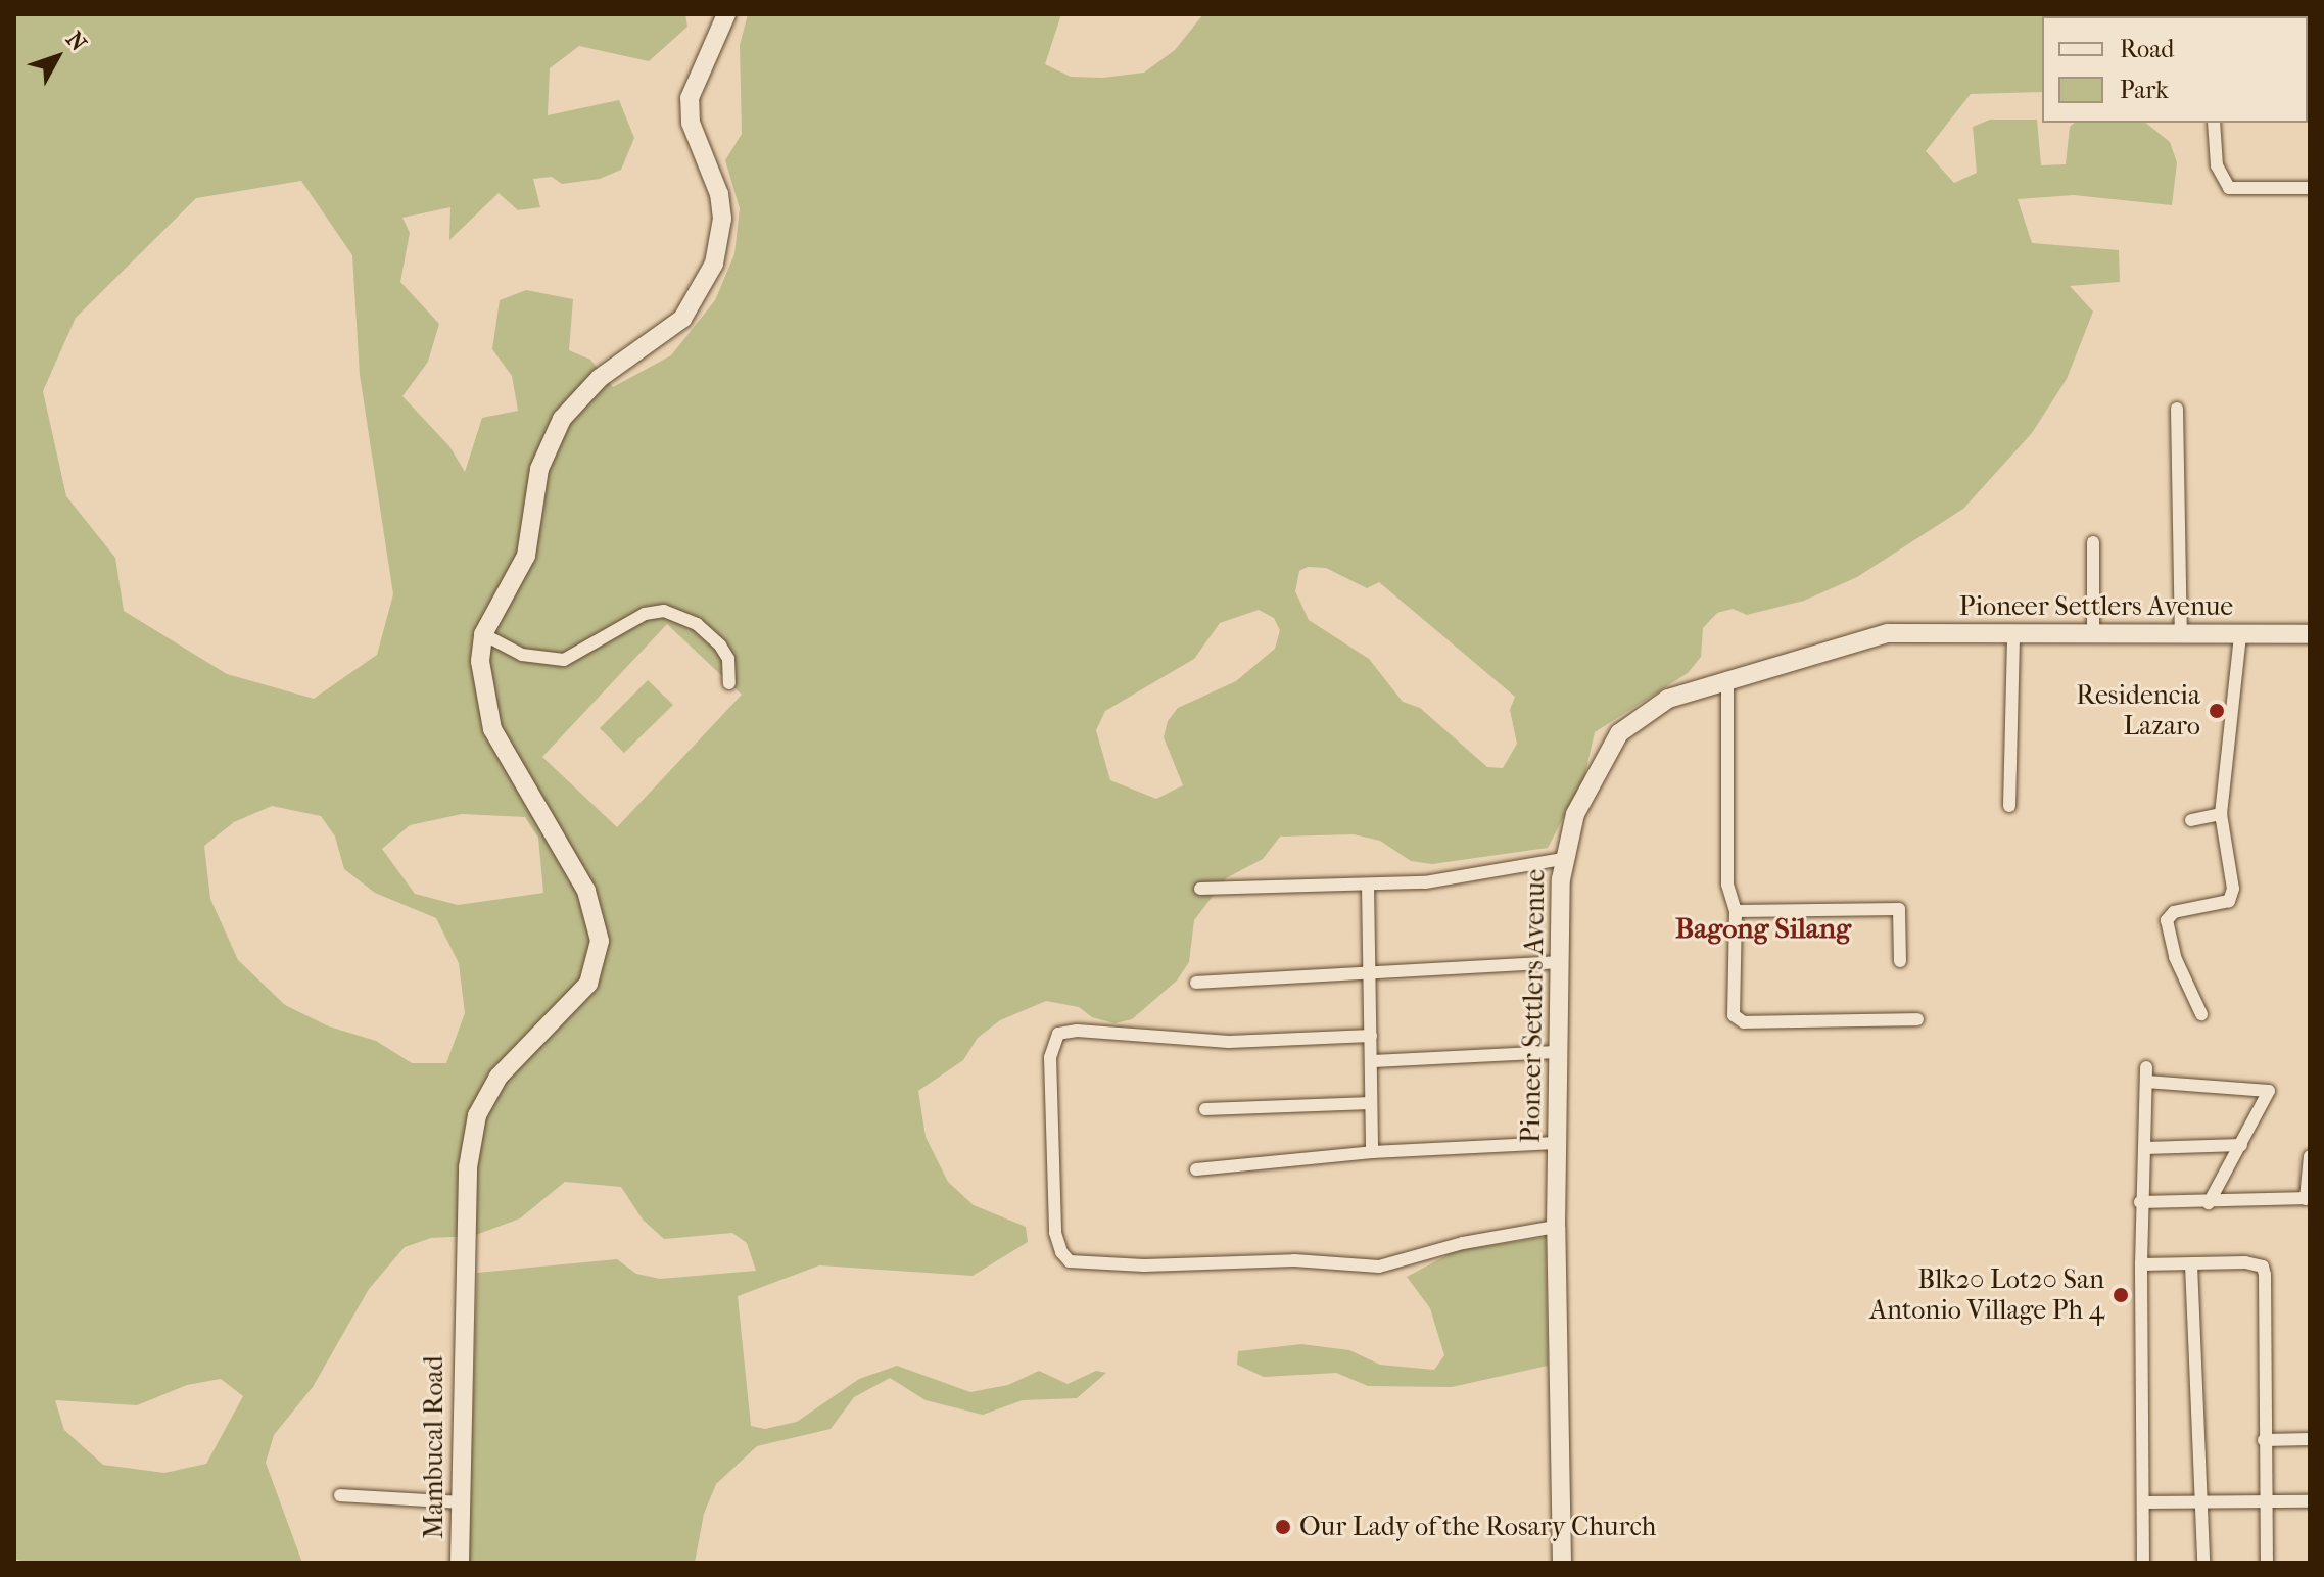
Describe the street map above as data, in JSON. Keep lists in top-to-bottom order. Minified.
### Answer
{"streets":{"main road":["Pioneer Settlers Avenue","Mambucal Road"]},"districts":["Bagong Silang"],"places":["Residencia Lazaro","Blk20 Lot20 San Antonio Village Ph 4","Our Lady of the Rosary Church"],"legend":["Road","Park"],"north":"top right"}
